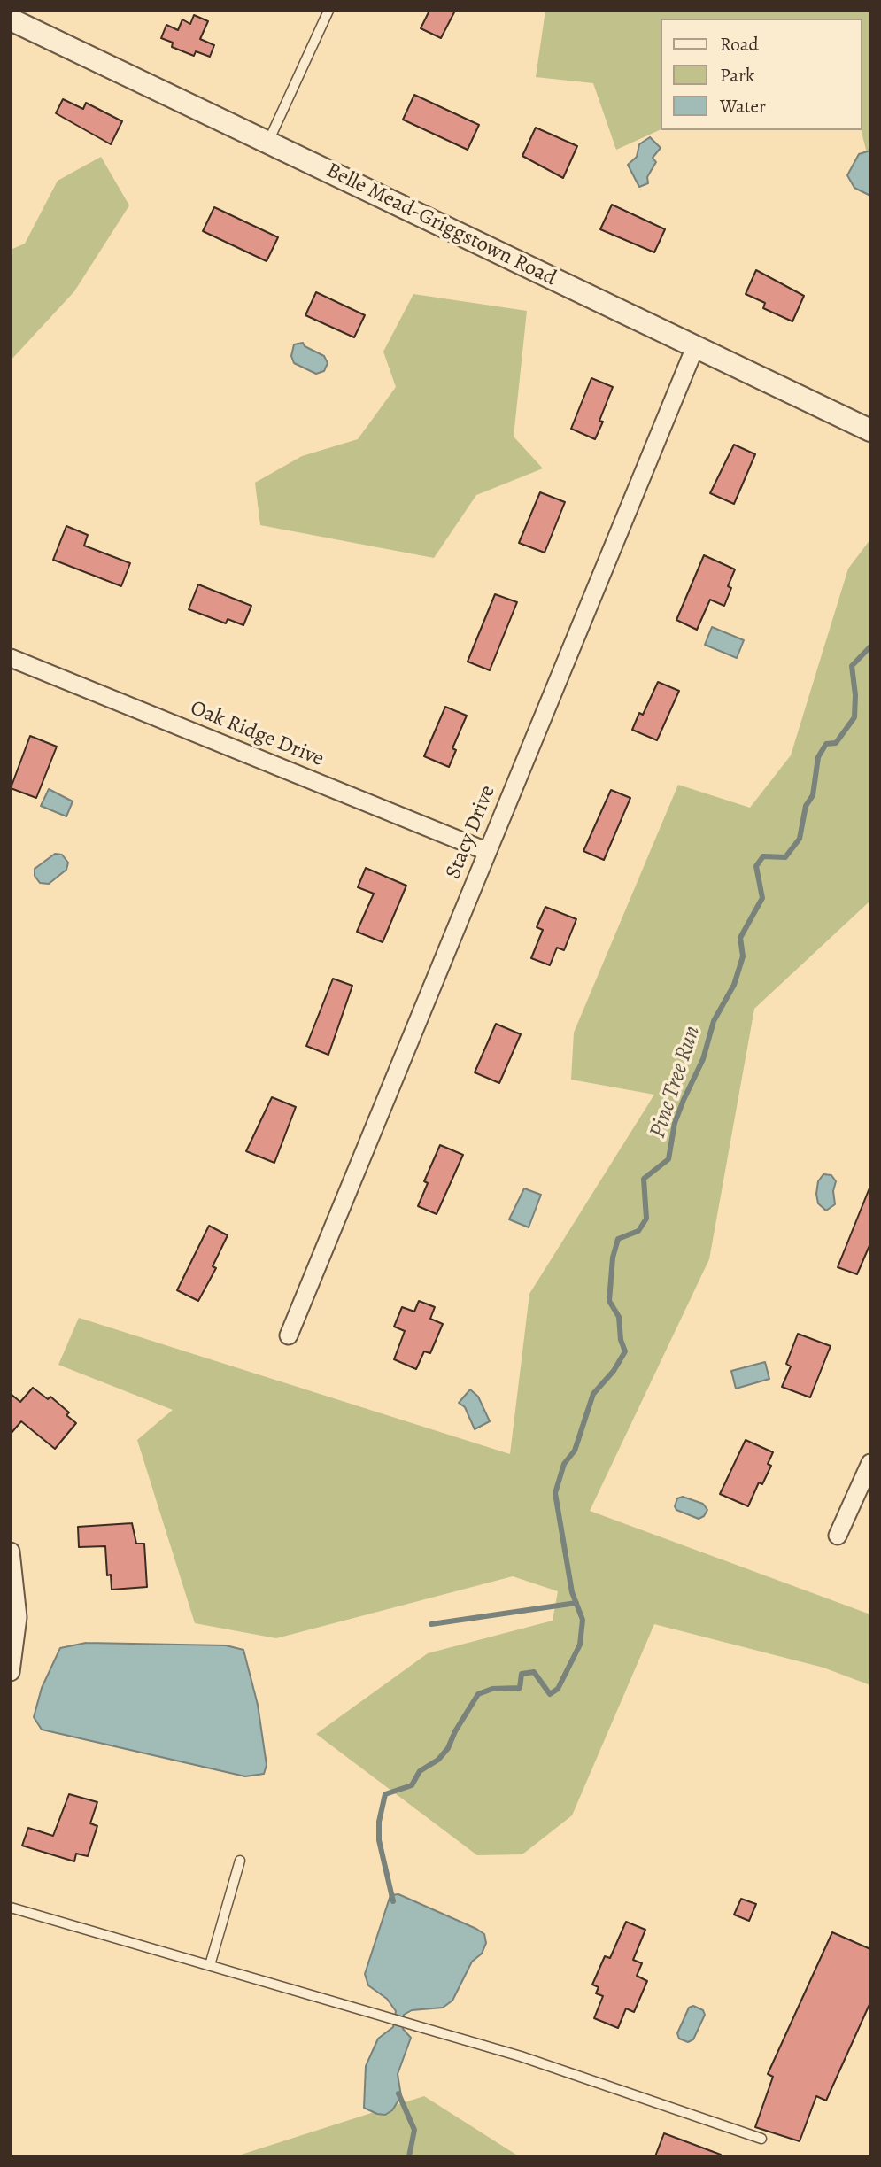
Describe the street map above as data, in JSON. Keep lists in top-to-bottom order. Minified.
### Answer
{"streets":{"street":["Belle Mead-Griggstown Road","Oak Ridge Drive","Stacy Drive"]},"crossings":[["Belle Mead-Griggstown Road","Stacy Drive"],["Oak Ridge Drive","Stacy Drive"]],"water":["Pine Tree Run"],"legend":["Road","Park","Water"]}
